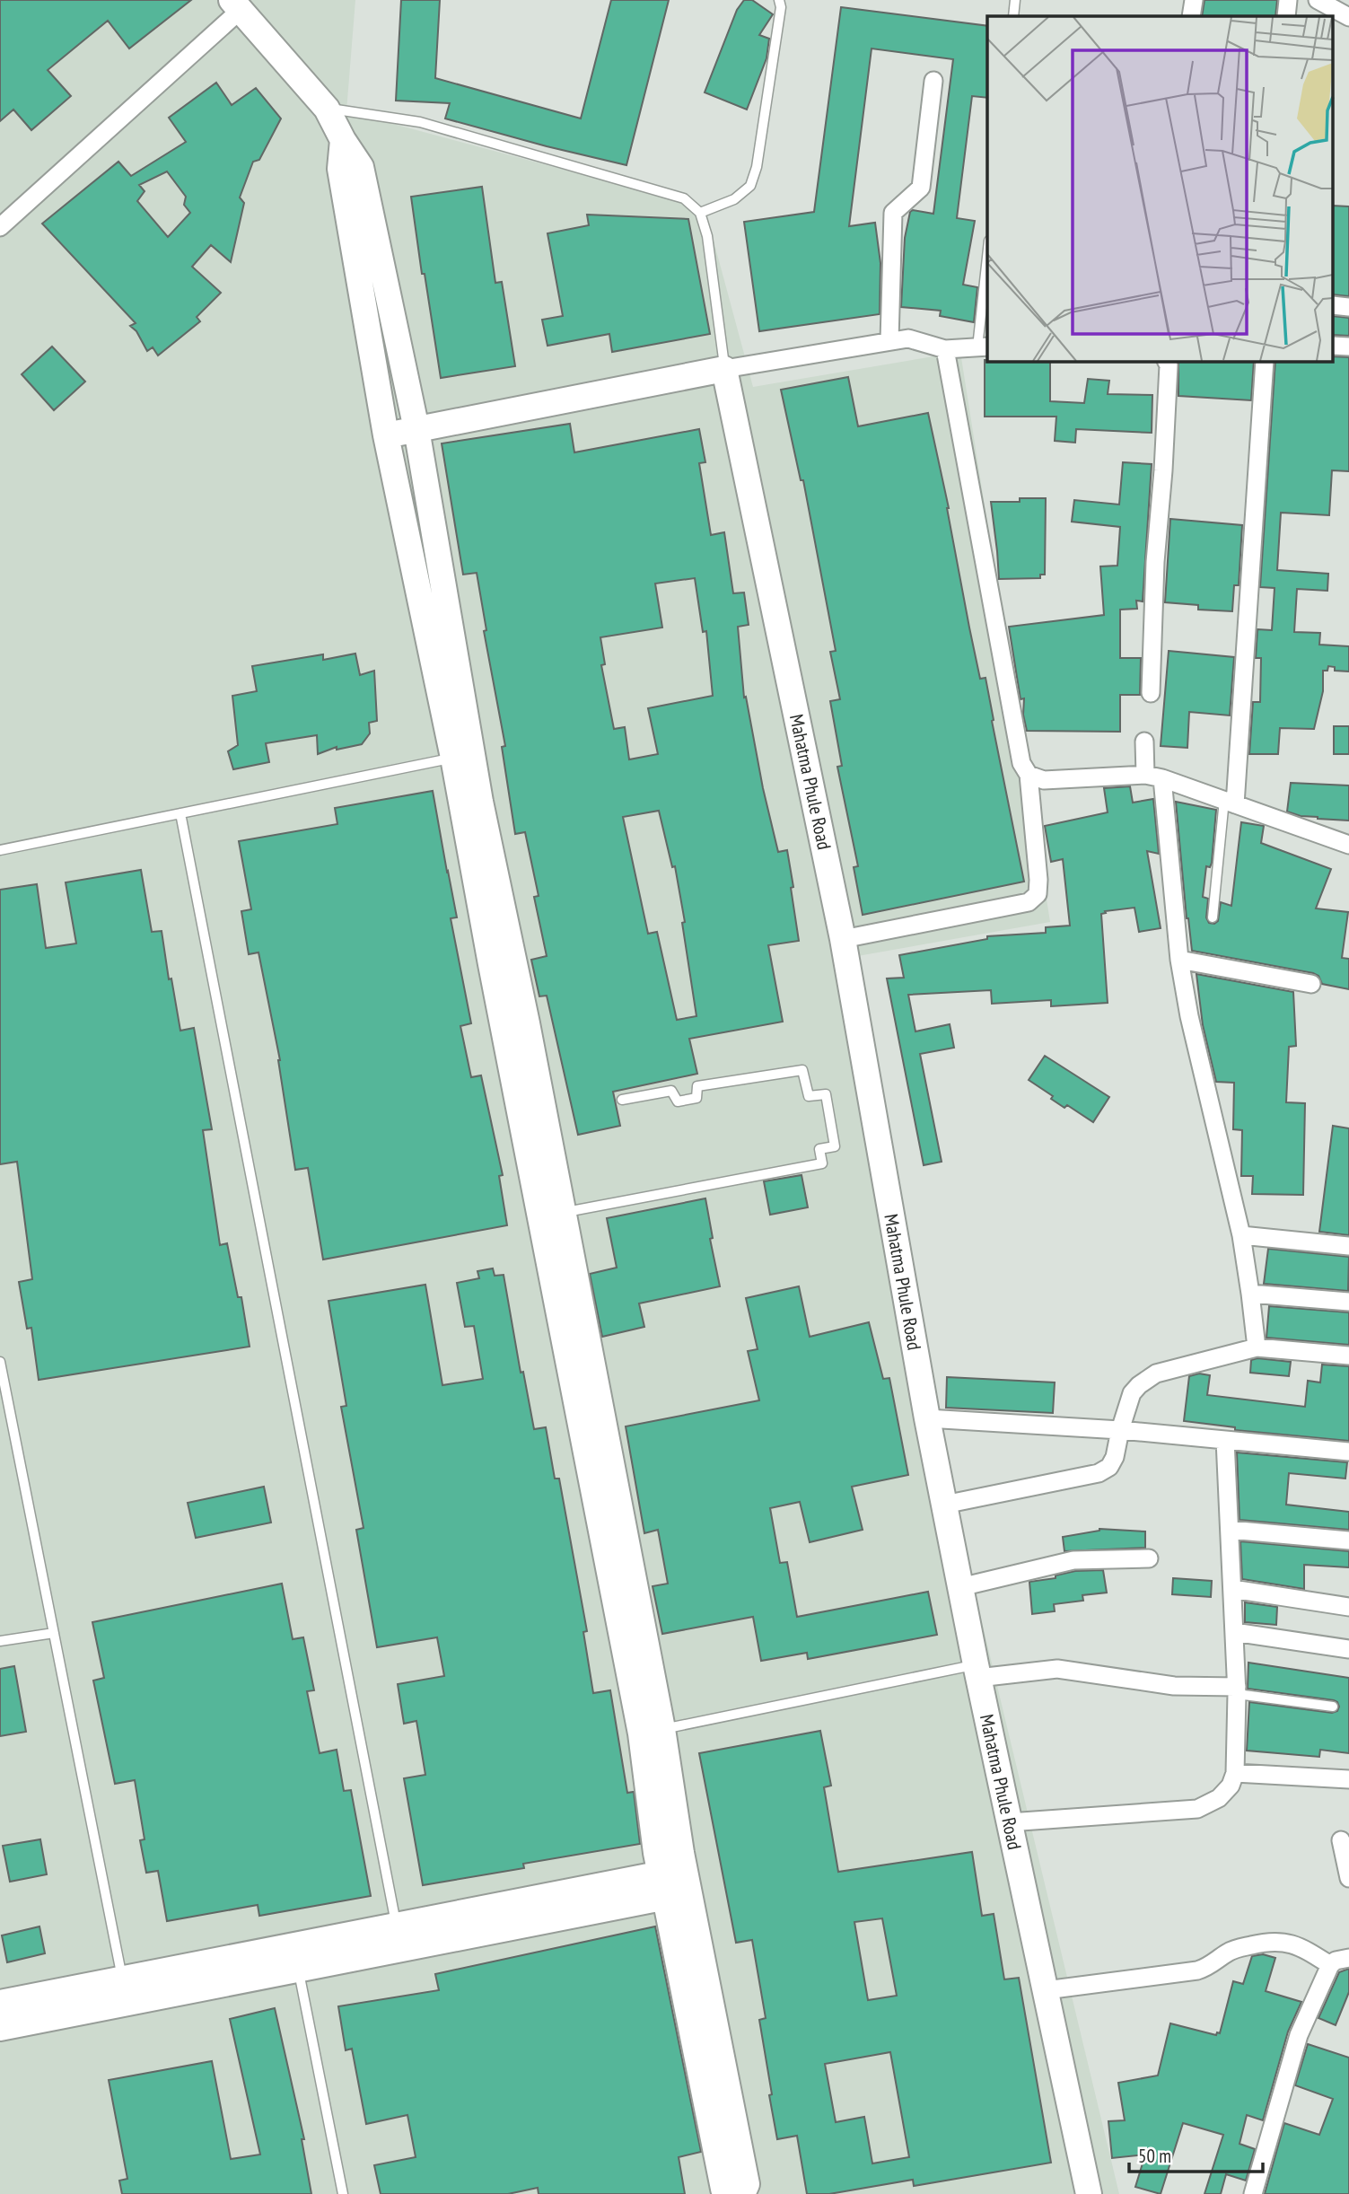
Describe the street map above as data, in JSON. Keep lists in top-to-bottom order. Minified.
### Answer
{"streets":{"street":["Mahatma Phule Road"]},"scale_bar":"50 m"}
